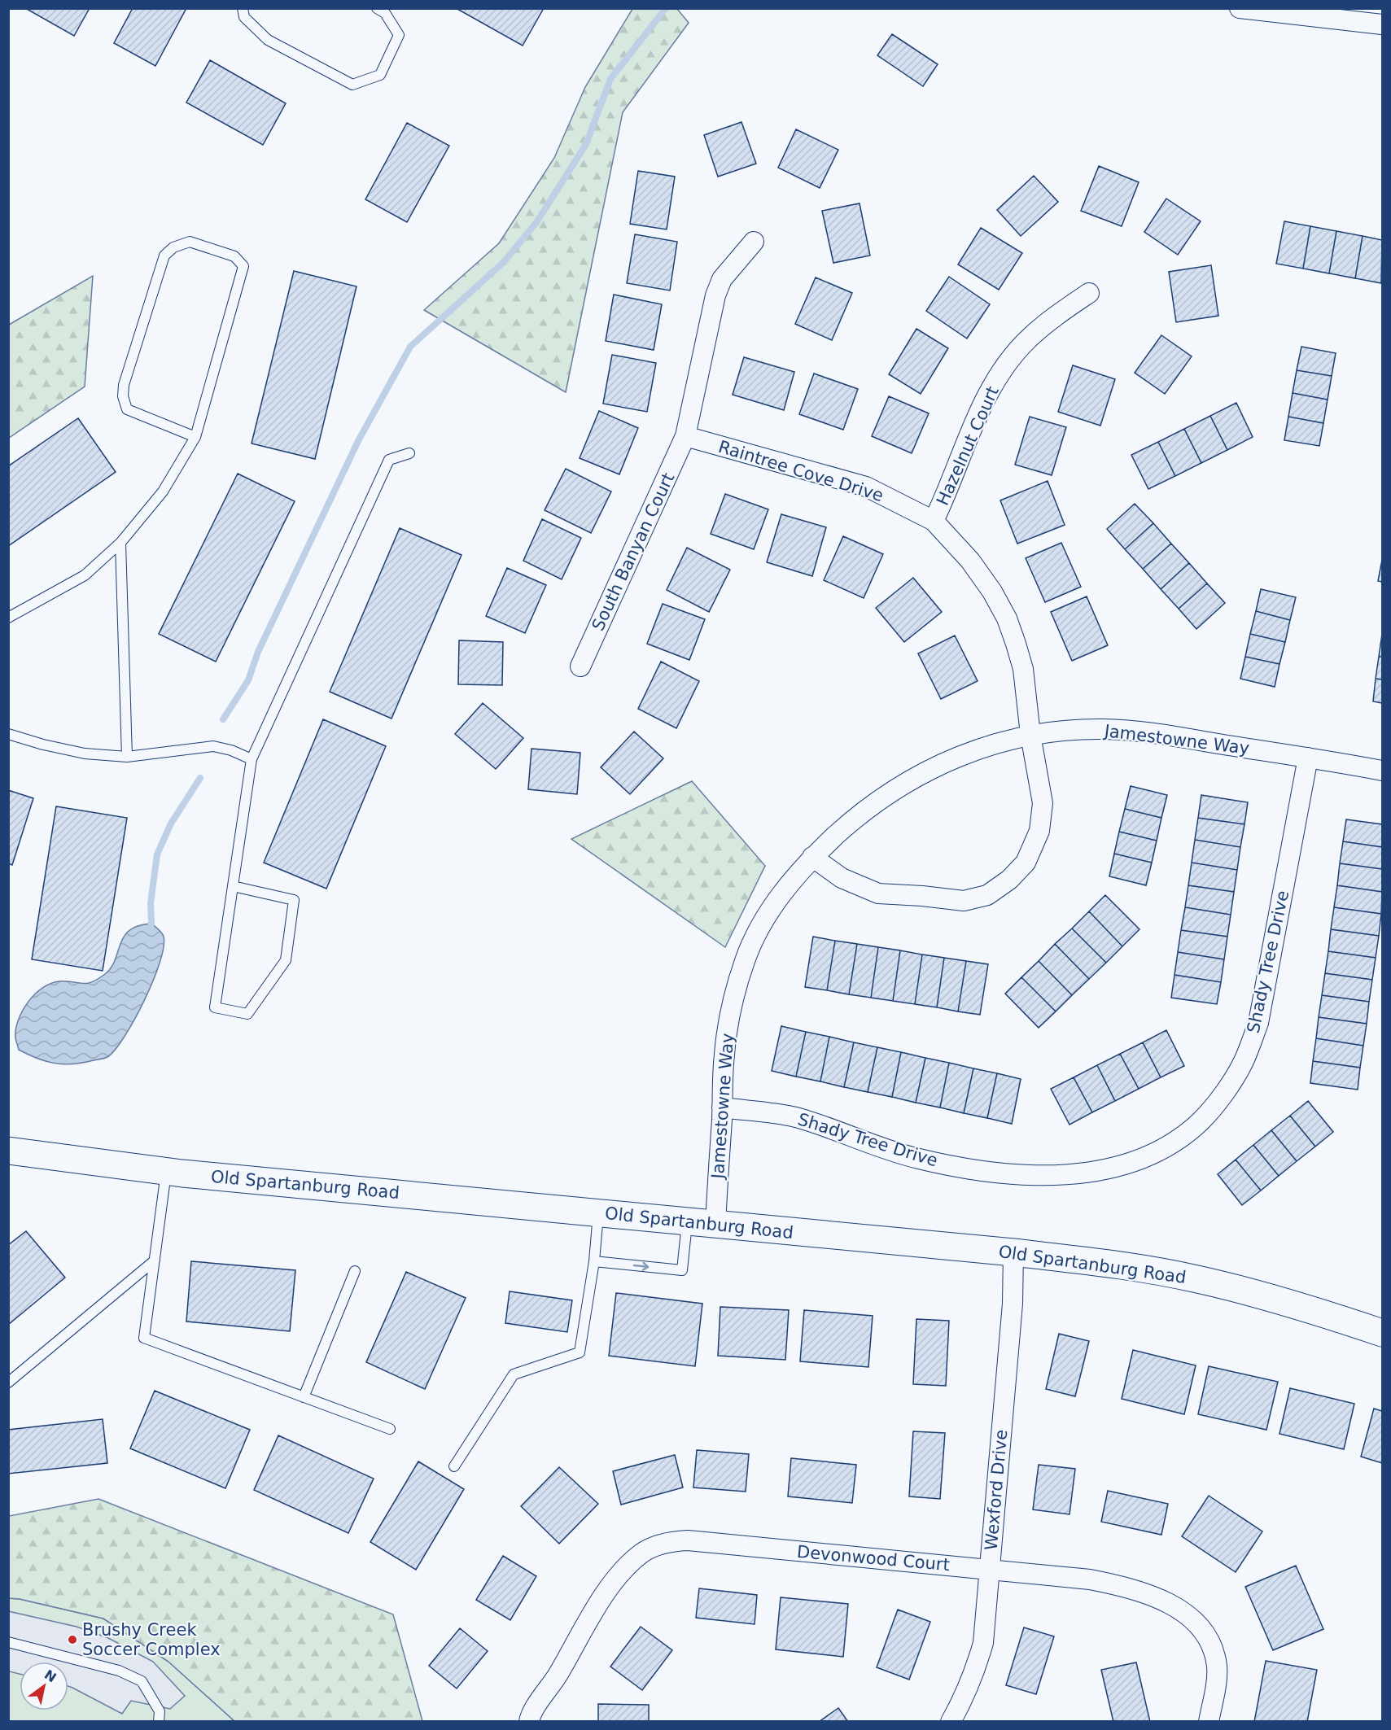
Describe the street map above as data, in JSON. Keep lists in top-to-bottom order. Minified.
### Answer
{"streets":{"main road":["Old Spartanburg Road"],"street":["Hazelnut Court","Raintree Cove Drive","South Banyan Court","Jamestowne Way","Shady Tree Drive","Wexford Drive","Devonwood Court"]},"crossings":[["Hazelnut Court","Raintree Cove Drive"],["Raintree Cove Drive","South Banyan Court"],["Raintree Cove Drive","Jamestowne Way"],["Jamestowne Way","Shady Tree Drive"],["Jamestowne Way","Old Spartanburg Road"],["Old Spartanburg Road","Wexford Drive"],["Wexford Drive","Devonwood Court"]],"places":["Brushy Creek Soccer Complex"],"north":"top right"}
